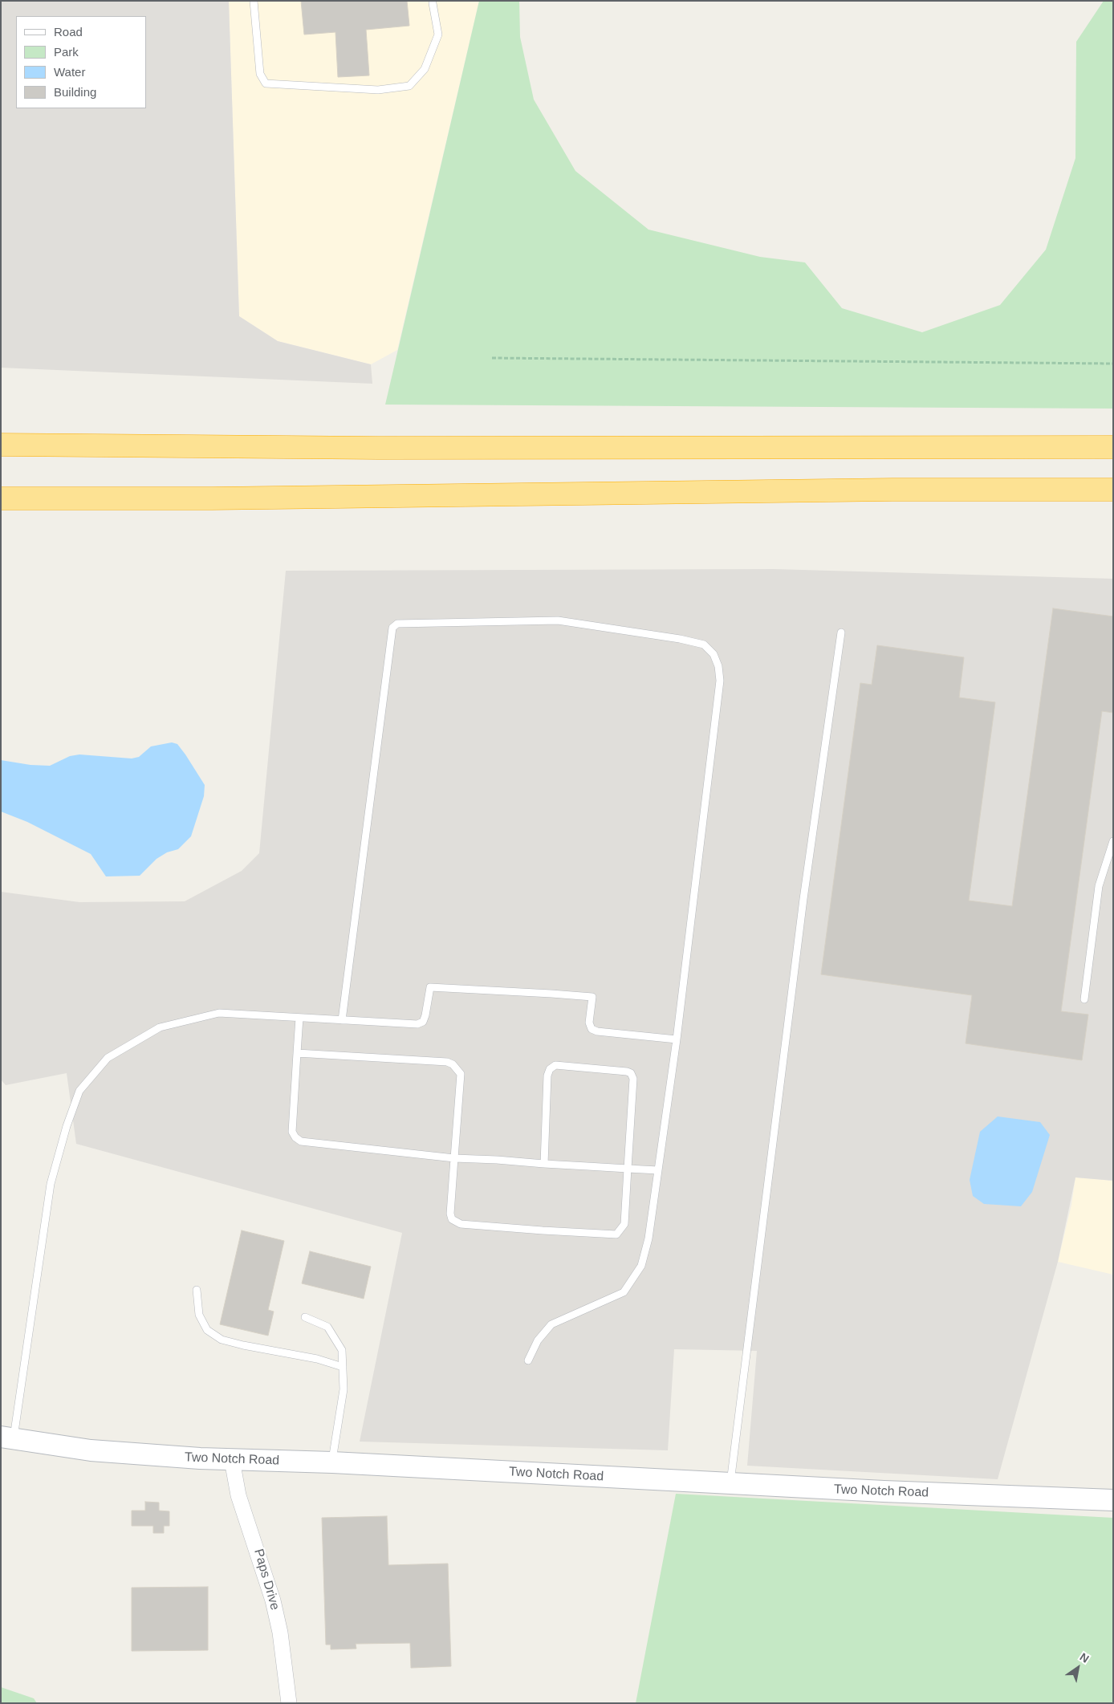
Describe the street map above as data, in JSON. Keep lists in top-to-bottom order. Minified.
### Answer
{"streets":{"street":["Two Notch Road","Paps Drive"]},"crossings":[["Two Notch Road","Paps Drive"]],"legend":["Road","Park","Water","Building"],"north":"top right"}
